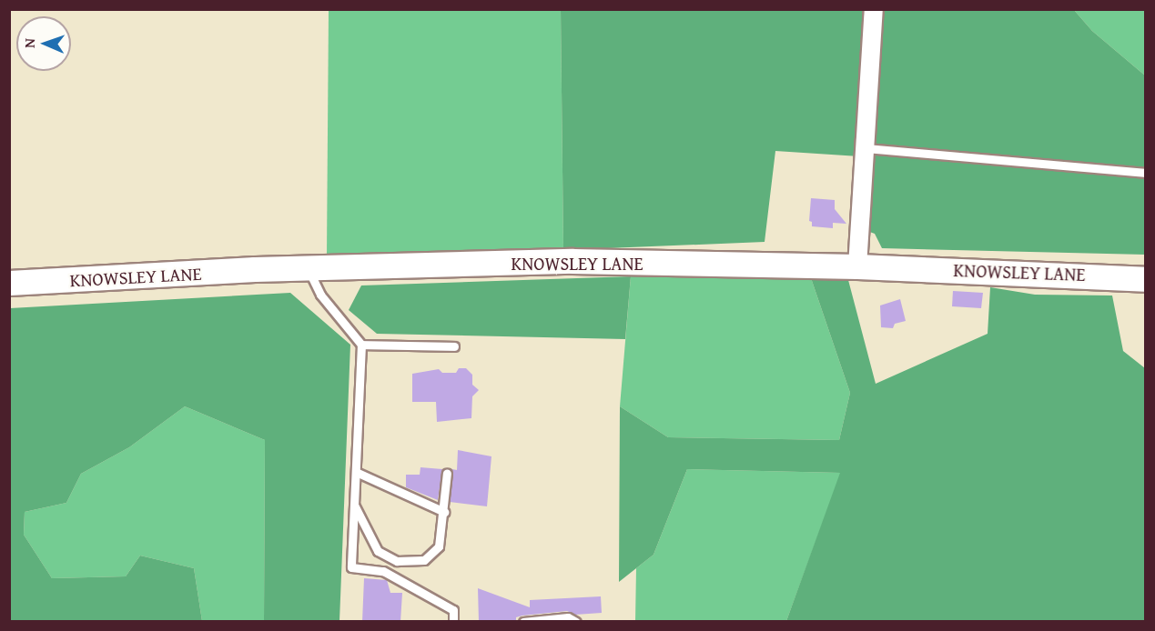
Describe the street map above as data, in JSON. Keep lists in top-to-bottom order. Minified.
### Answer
{"streets":{"main road":["KNOWSLEY LANE"]},"north":"left"}
